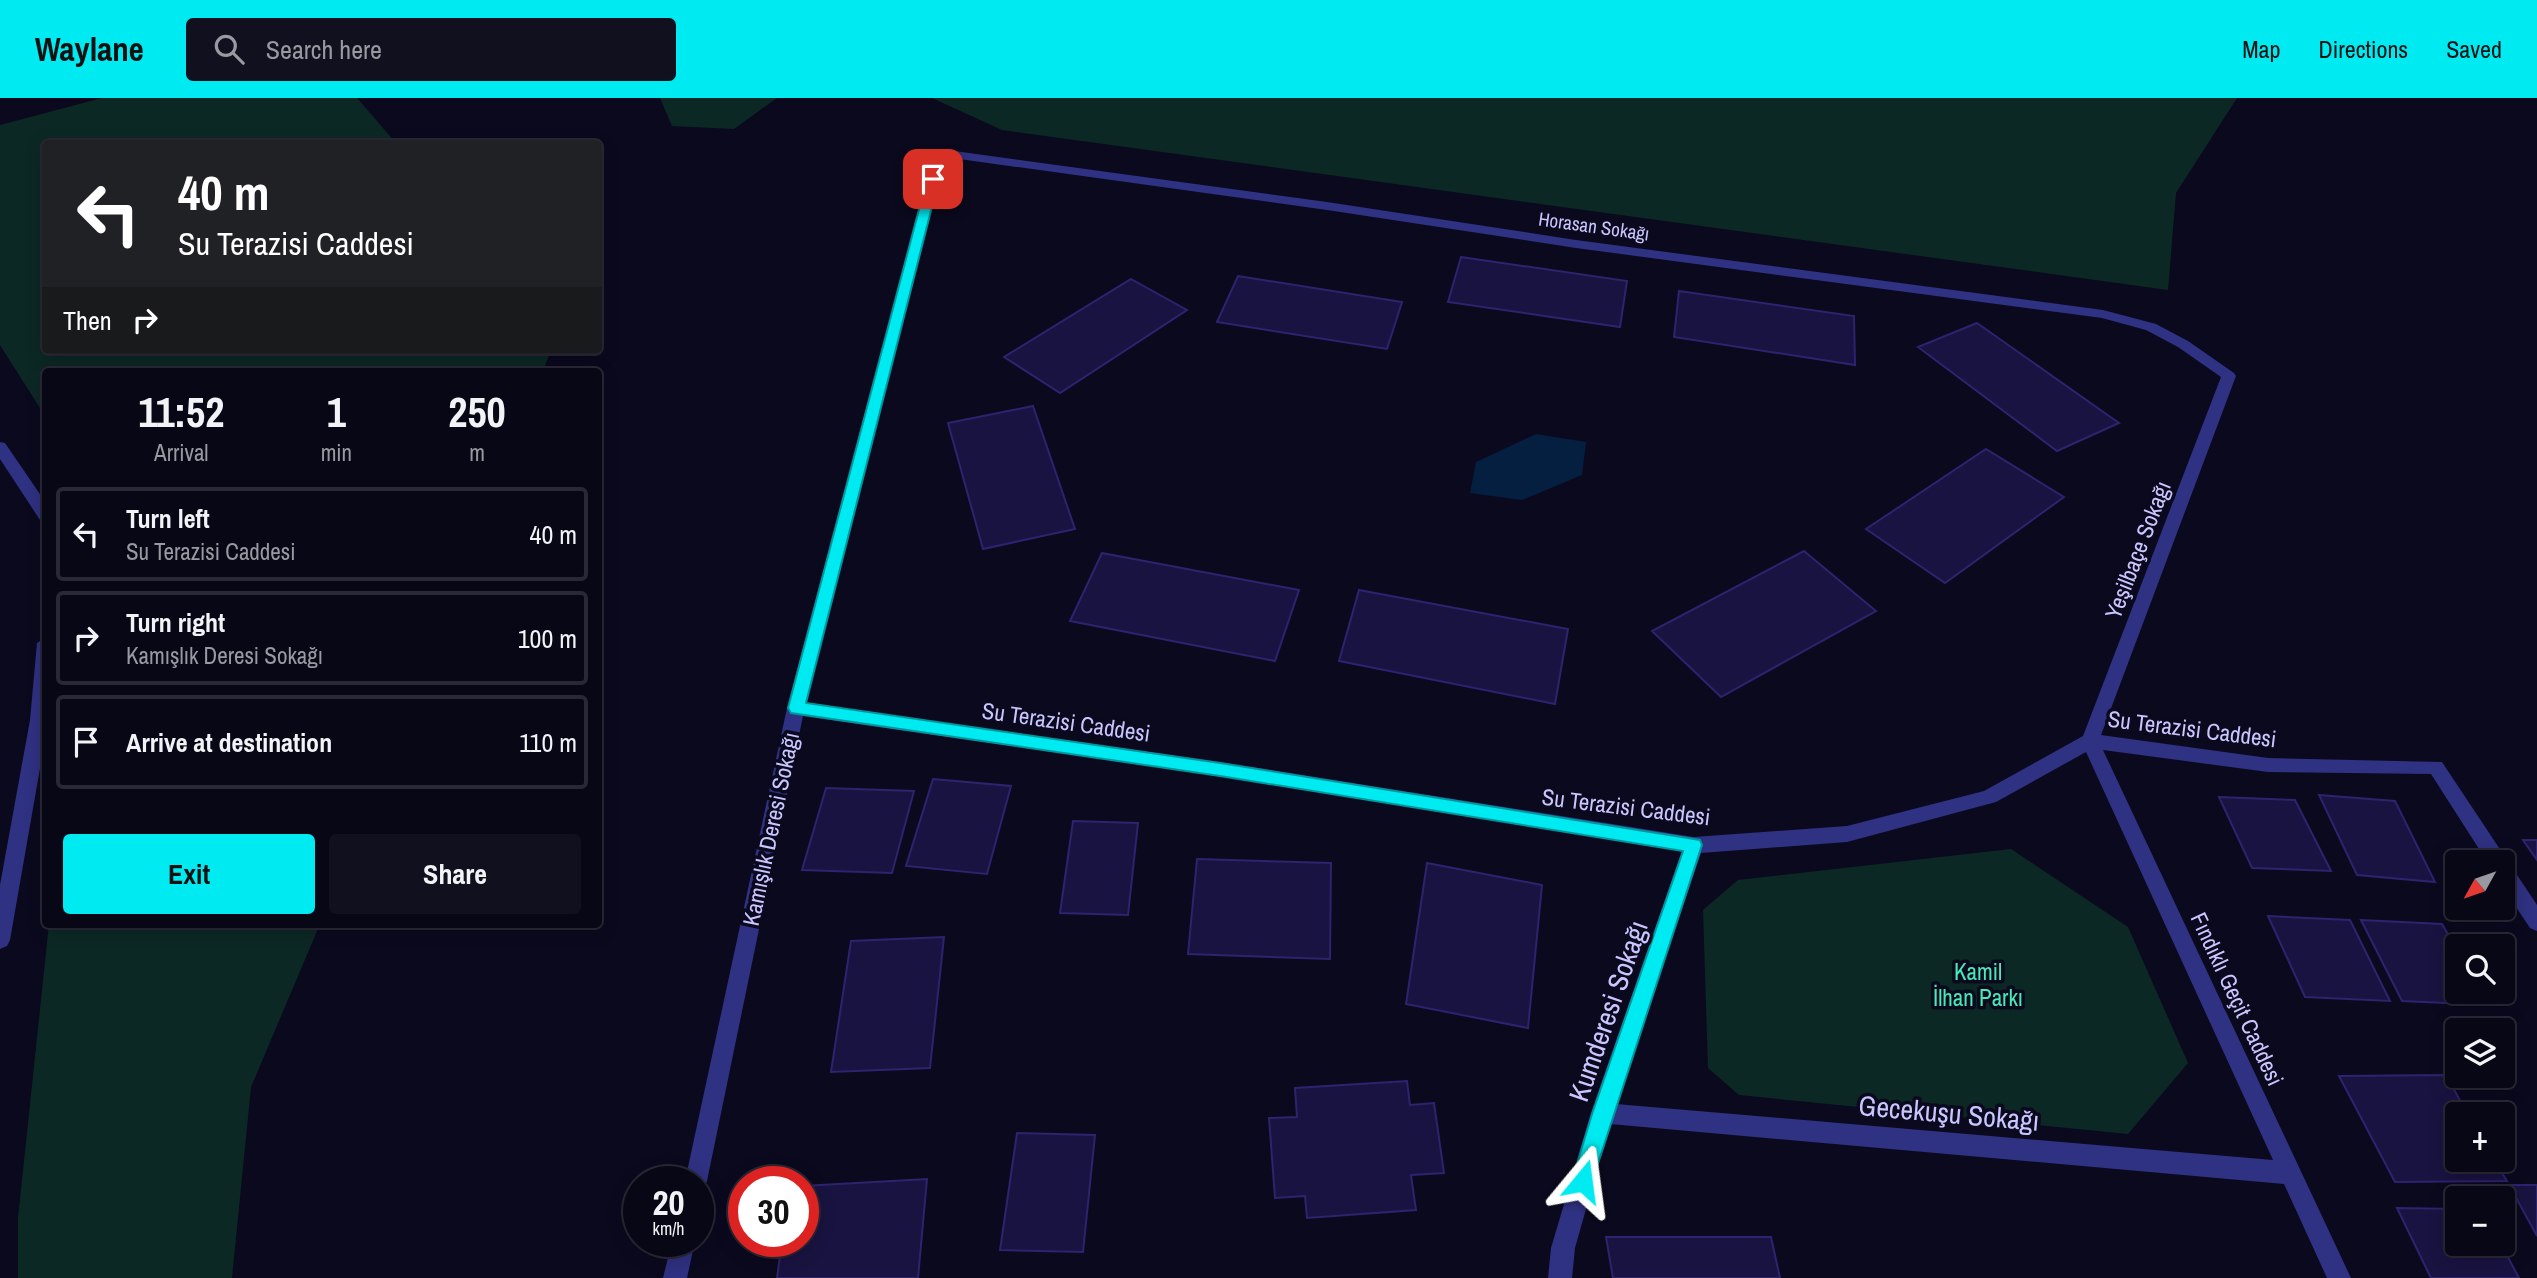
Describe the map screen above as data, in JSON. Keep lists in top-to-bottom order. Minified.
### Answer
{"streets":{"street":["Horasan Sokağı","Yeşilbaçe Sokağı","Su Terazisi Caddesi","Kamışlık Deresi Sokağı","Fındıklı Geçit Caddesi","Kumderesi Sokağı","Gecekuşu Sokağı"]},"crossings":[["Horasan Sokağı","Yeşilbaçe Sokağı"],["Horasan Sokağı","Kamışlık Deresi Sokağı"],["Yeşilbaçe Sokağı","Su Terazisi Caddesi"],["Yeşilbaçe Sokağı","Fındıklı Geçit Caddesi"],["Su Terazisi Caddesi","Kamışlık Deresi Sokağı"],["Su Terazisi Caddesi","Fındıklı Geçit Caddesi"],["Su Terazisi Caddesi","Kumderesi Sokağı"],["Fındıklı Geçit Caddesi","Gecekuşu Sokağı"],["Kumderesi Sokağı","Gecekuşu Sokağı"]],"parks":["Kamil İlhan Parkı"],"north":"bottom left","page":{"header":"Waylane","search":"Search here","nav":["Map","Directions","Saved"],"turn":["40 m","Su Terazisi Caddesi"],"then":"Then","eta":["11:52","Arrival","1","min","250","m"],"list":[{"name":"Turn left","note":"Su Terazisi Caddesi","value":"40 m"},{"name":"Turn right","note":"Kamışlık Deresi Sokağı","value":"100 m"},{"name":"Arrive at destination","value":"110 m"}],"buttons":["Exit","Share"],"map_buttons":["+","−"],"speed":"20 km/h","limit":"30"}}
